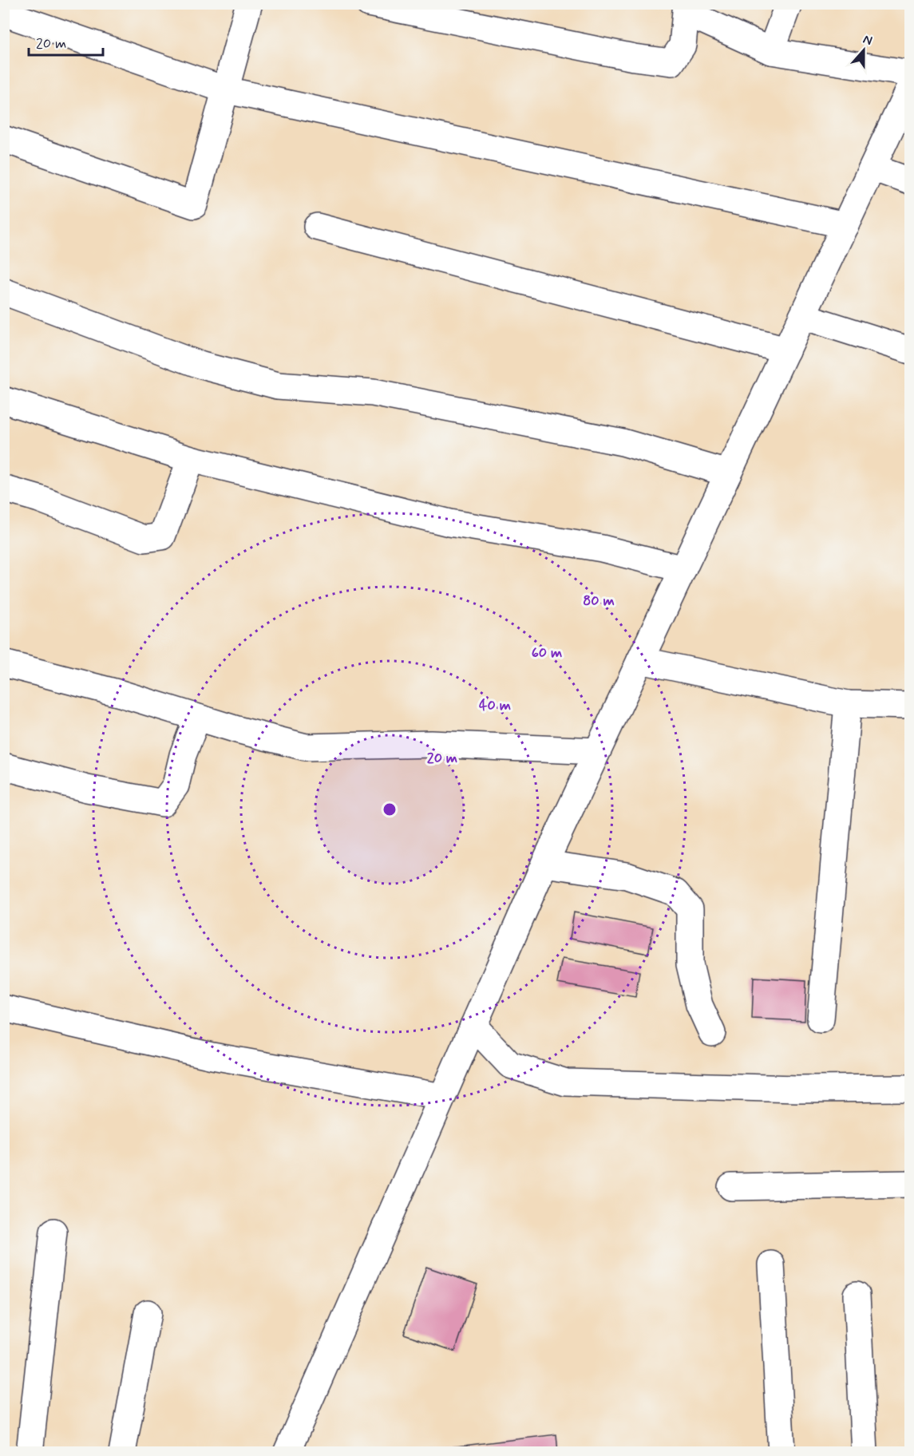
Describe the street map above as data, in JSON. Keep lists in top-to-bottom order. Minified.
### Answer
{"scale_bar":"20 m","north":"top","rings":["80 m","60 m","40 m","20 m"]}
